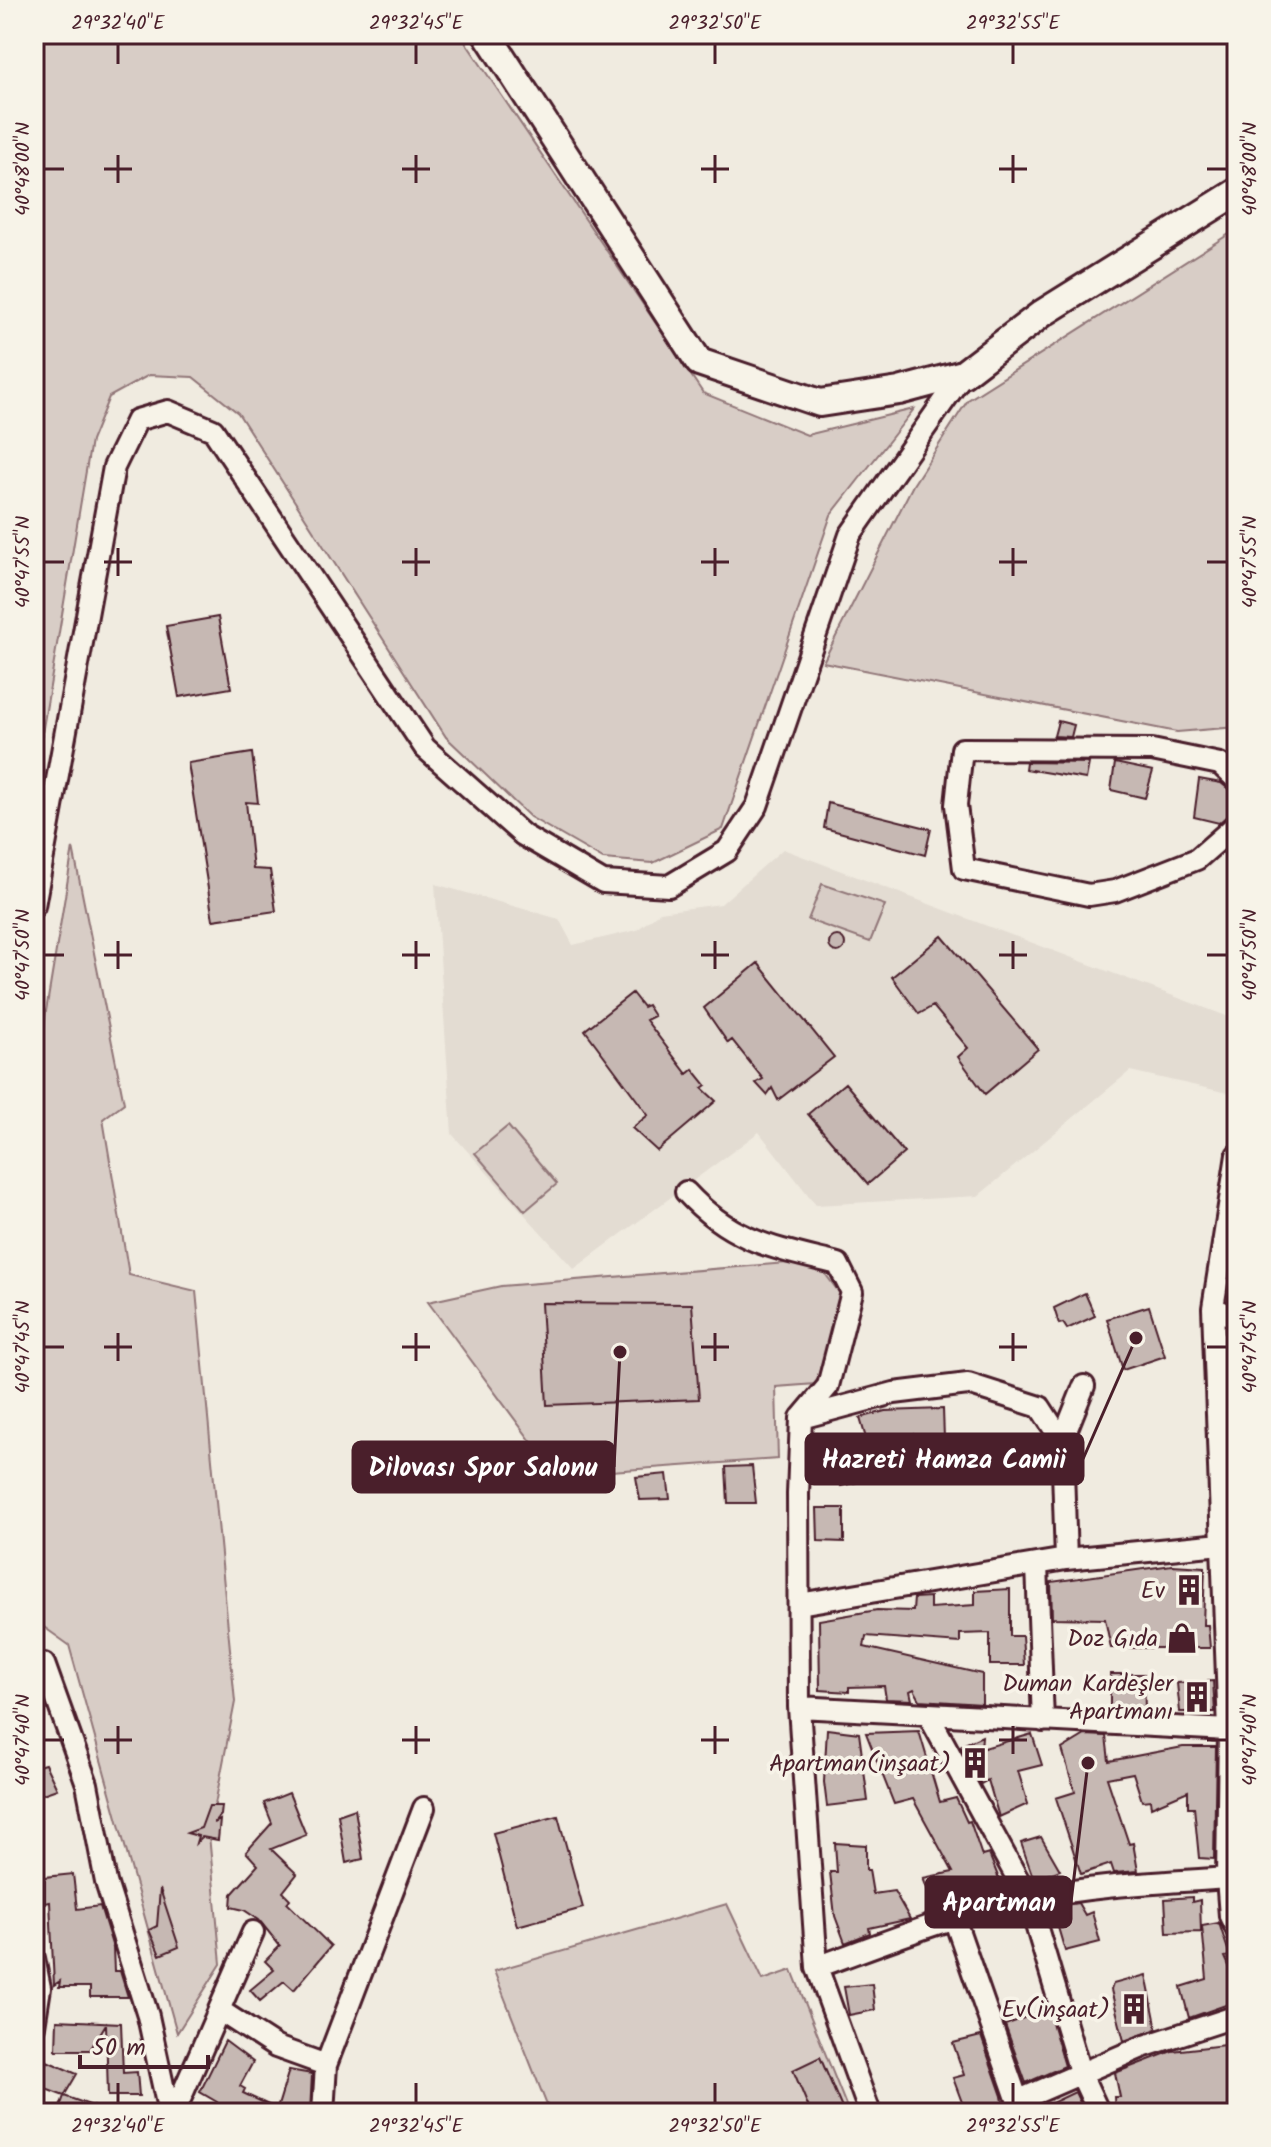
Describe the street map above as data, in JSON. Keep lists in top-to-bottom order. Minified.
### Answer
{"places":{"other":["Hazreti Hamza Camii","Dilovası Spor Salonu","Apartman"],"building":["Ev","Duman Kardeşler Apartmanı","Apartman(inşaat)","Ev(inşaat)"],"shop":["Doz Gıda"]},"scale_bar":"50 m","coordinates":["29°32'40\"E","29°32'45\"E","29°32'50\"E","29°32'55\"E","40°48'00\"N","40°47'55\"N","40°47'50\"N","40°47'45\"N","40°47'40\"N"]}
